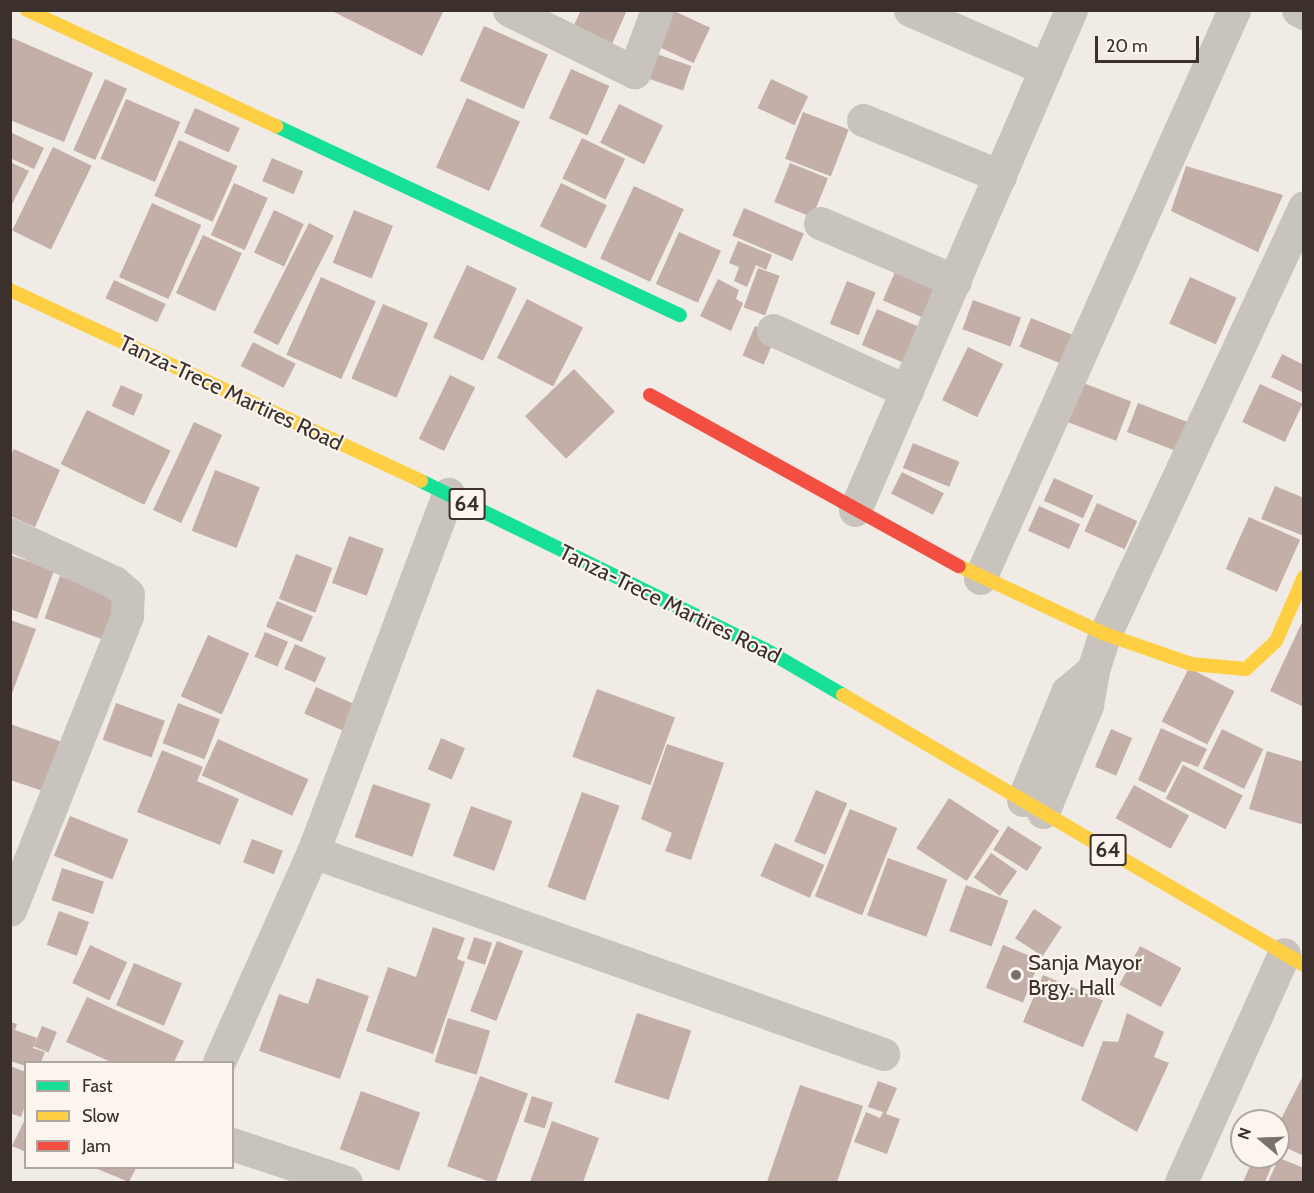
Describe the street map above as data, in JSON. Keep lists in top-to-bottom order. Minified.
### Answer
{"streets":{"street":["Tanza-Trece Martires Road","64"]},"places":["Sanja Mayor Brgy. Hall"],"legend":["Fast","Slow","Jam"],"scale_bar":"20 m","north":"left"}
